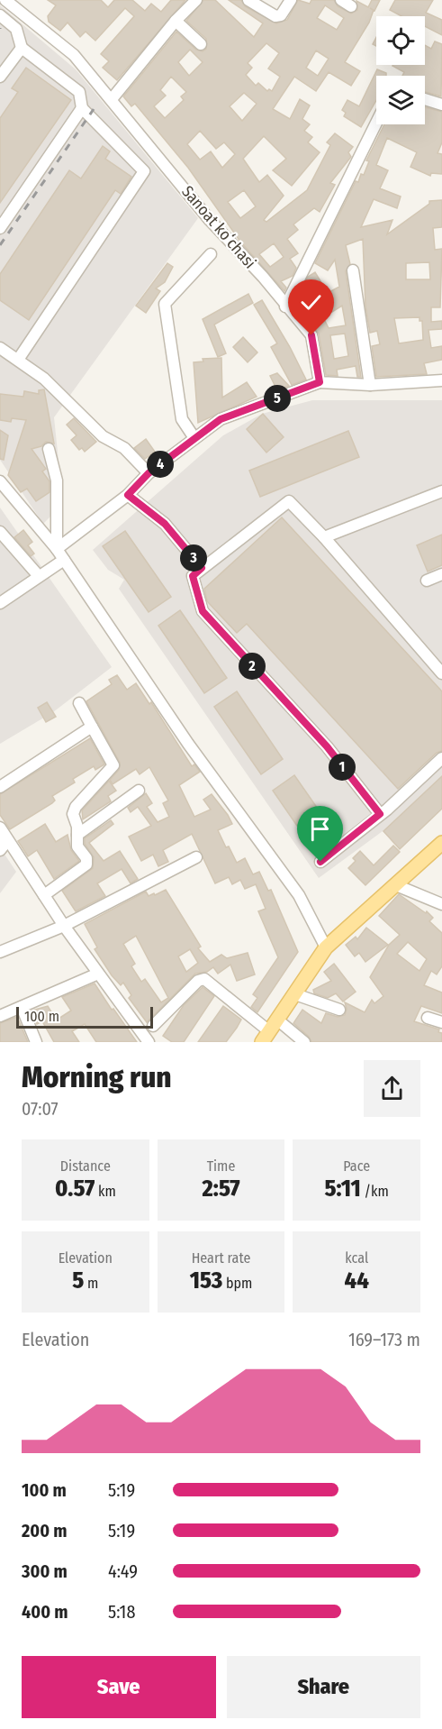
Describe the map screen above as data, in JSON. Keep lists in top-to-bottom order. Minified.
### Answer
{"streets":{"street":["Sanoat koʻchasi"]},"scale_bar":"100 m","page":{"pins":["5","4","3","2","1"],"scale":"100 m","heading":["Morning run","07:07"],"stats":[["Distance","0.57 km"],["Time","2:57"],["Pace","5:11 /km"],["Elevation","5 m"],["Heart rate","153 bpm"],["kcal","44"]],"chart":["Elevation","169–173 m"],"list":[{"name":"100 m","note":"5:19"},{"name":"200 m","note":"5:19"},{"name":"300 m","note":"4:49"},{"name":"400 m","note":"5:18"}],"buttons":["Save","Share"]}}
